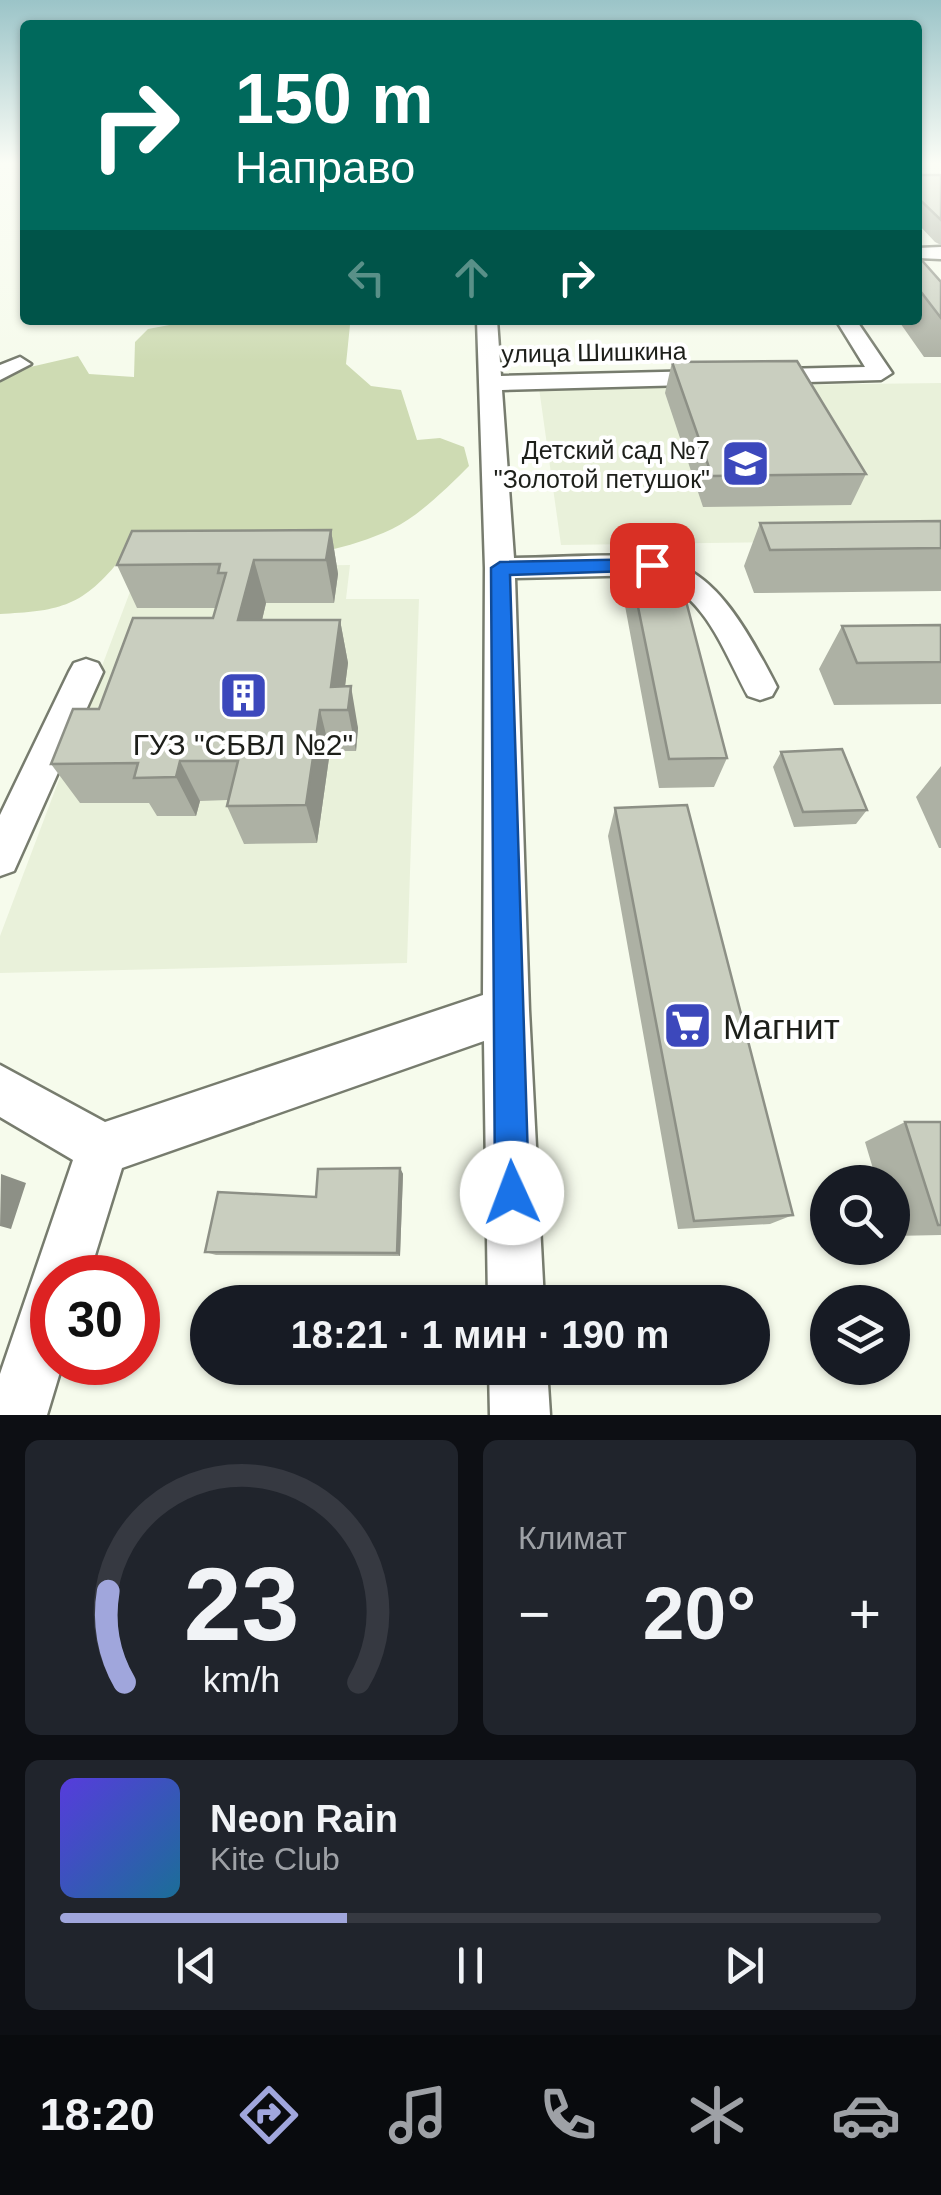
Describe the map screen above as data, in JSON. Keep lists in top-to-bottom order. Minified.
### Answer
{"streets":{"street":["улица Шишкина"]},"places":{"school or university":["Детский сад №7 \"Золотой петушок\""],"building":["ГУЗ \"СБВЛ №2\""],"supermarket":["Магнит"]},"page":{"turn":["150 m","Направо"],"limit":"30","trip":"18:21 · 1 мин · 190 m","tile":"Климат","heat":["−","20°","+"],"song":["Neon Rain","Kite Club"],"tabs":"18:20","gauge":["23","km/h"]}}
